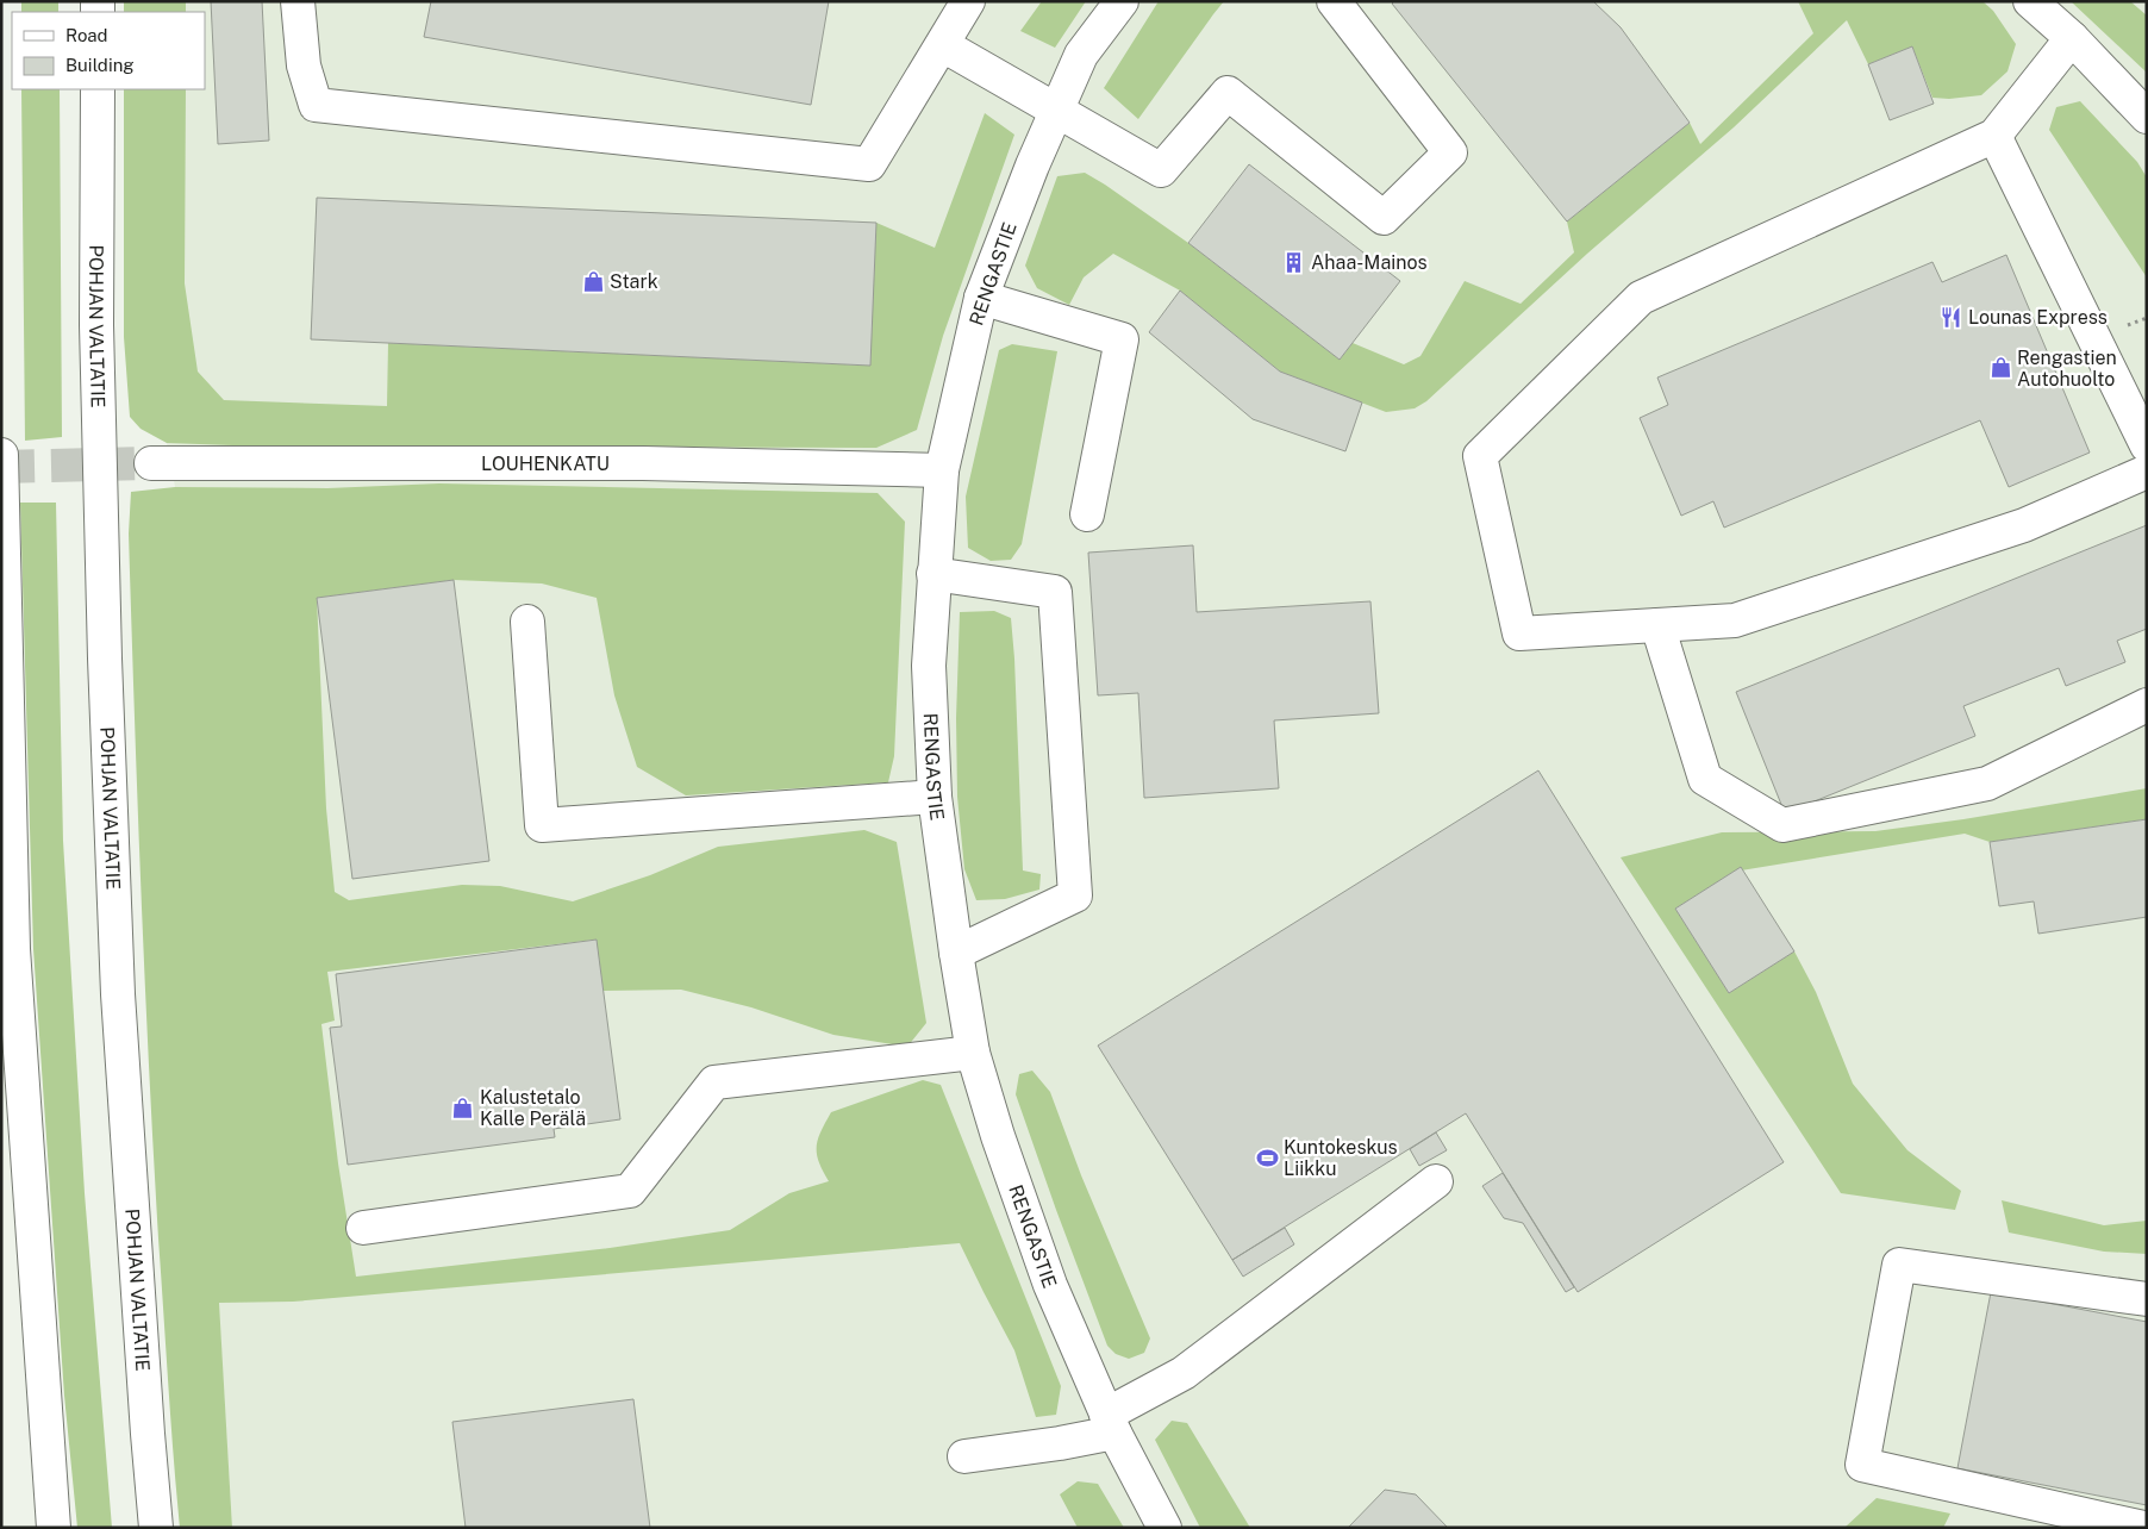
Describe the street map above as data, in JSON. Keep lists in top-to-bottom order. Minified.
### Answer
{"streets":{"main road":["RENGASTIE","POHJAN VALTATIE","LOUHENKATU"]},"crossings":[["RENGASTIE","LOUHENKATU"]],"places":{"building":["Ahaa-Mainos"],"shop":["Stark","Rengastien Autohuolto","Kalustetalo Kalle Perälä"],"restaurant":["Lounas Express"],"sports":["Kuntokeskus Liikku"]},"legend":["Road","Building"]}
